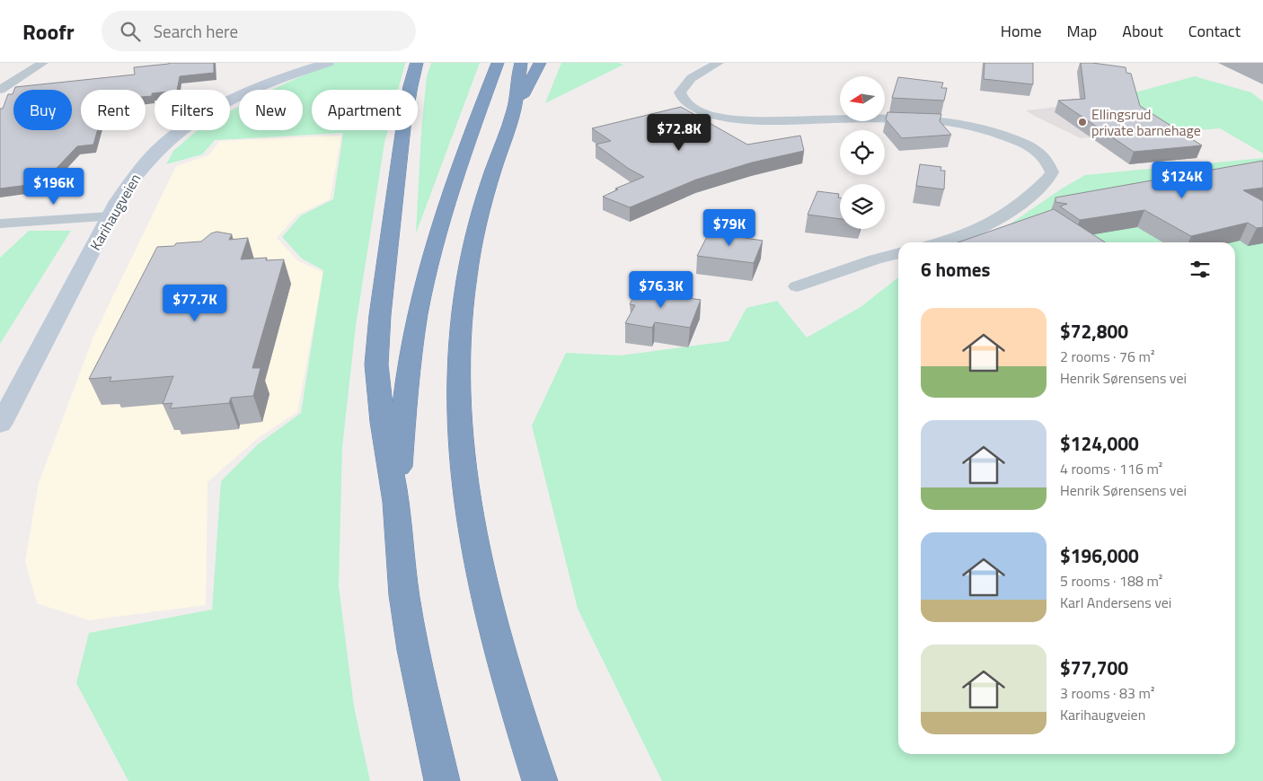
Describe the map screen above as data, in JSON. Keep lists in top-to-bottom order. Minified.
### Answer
{"streets":{"main road":["Karihaugveien"]},"places":["Ellingsrud private barnehage"],"north":"left","page":{"header":"Roofr","search":"Search here","nav":["Home","Map","About","Contact"],"chip":["Buy","Rent","Filters","New","Apartment"],"price":["$72.8K","$124K","$196K","$79K","$76.3K","$77.7K"],"heading":"6 homes","list":[{"name":"$72,800","note":"2 rooms · 76 m² · Henrik Sørensens vei"},{"name":"$124,000","note":"4 rooms · 116 m² · Henrik Sørensens vei"},{"name":"$196,000","note":"5 rooms · 188 m² · Karl Andersens vei"},{"name":"$77,700","note":"3 rooms · 83 m² · Karihaugveien"}]}}
